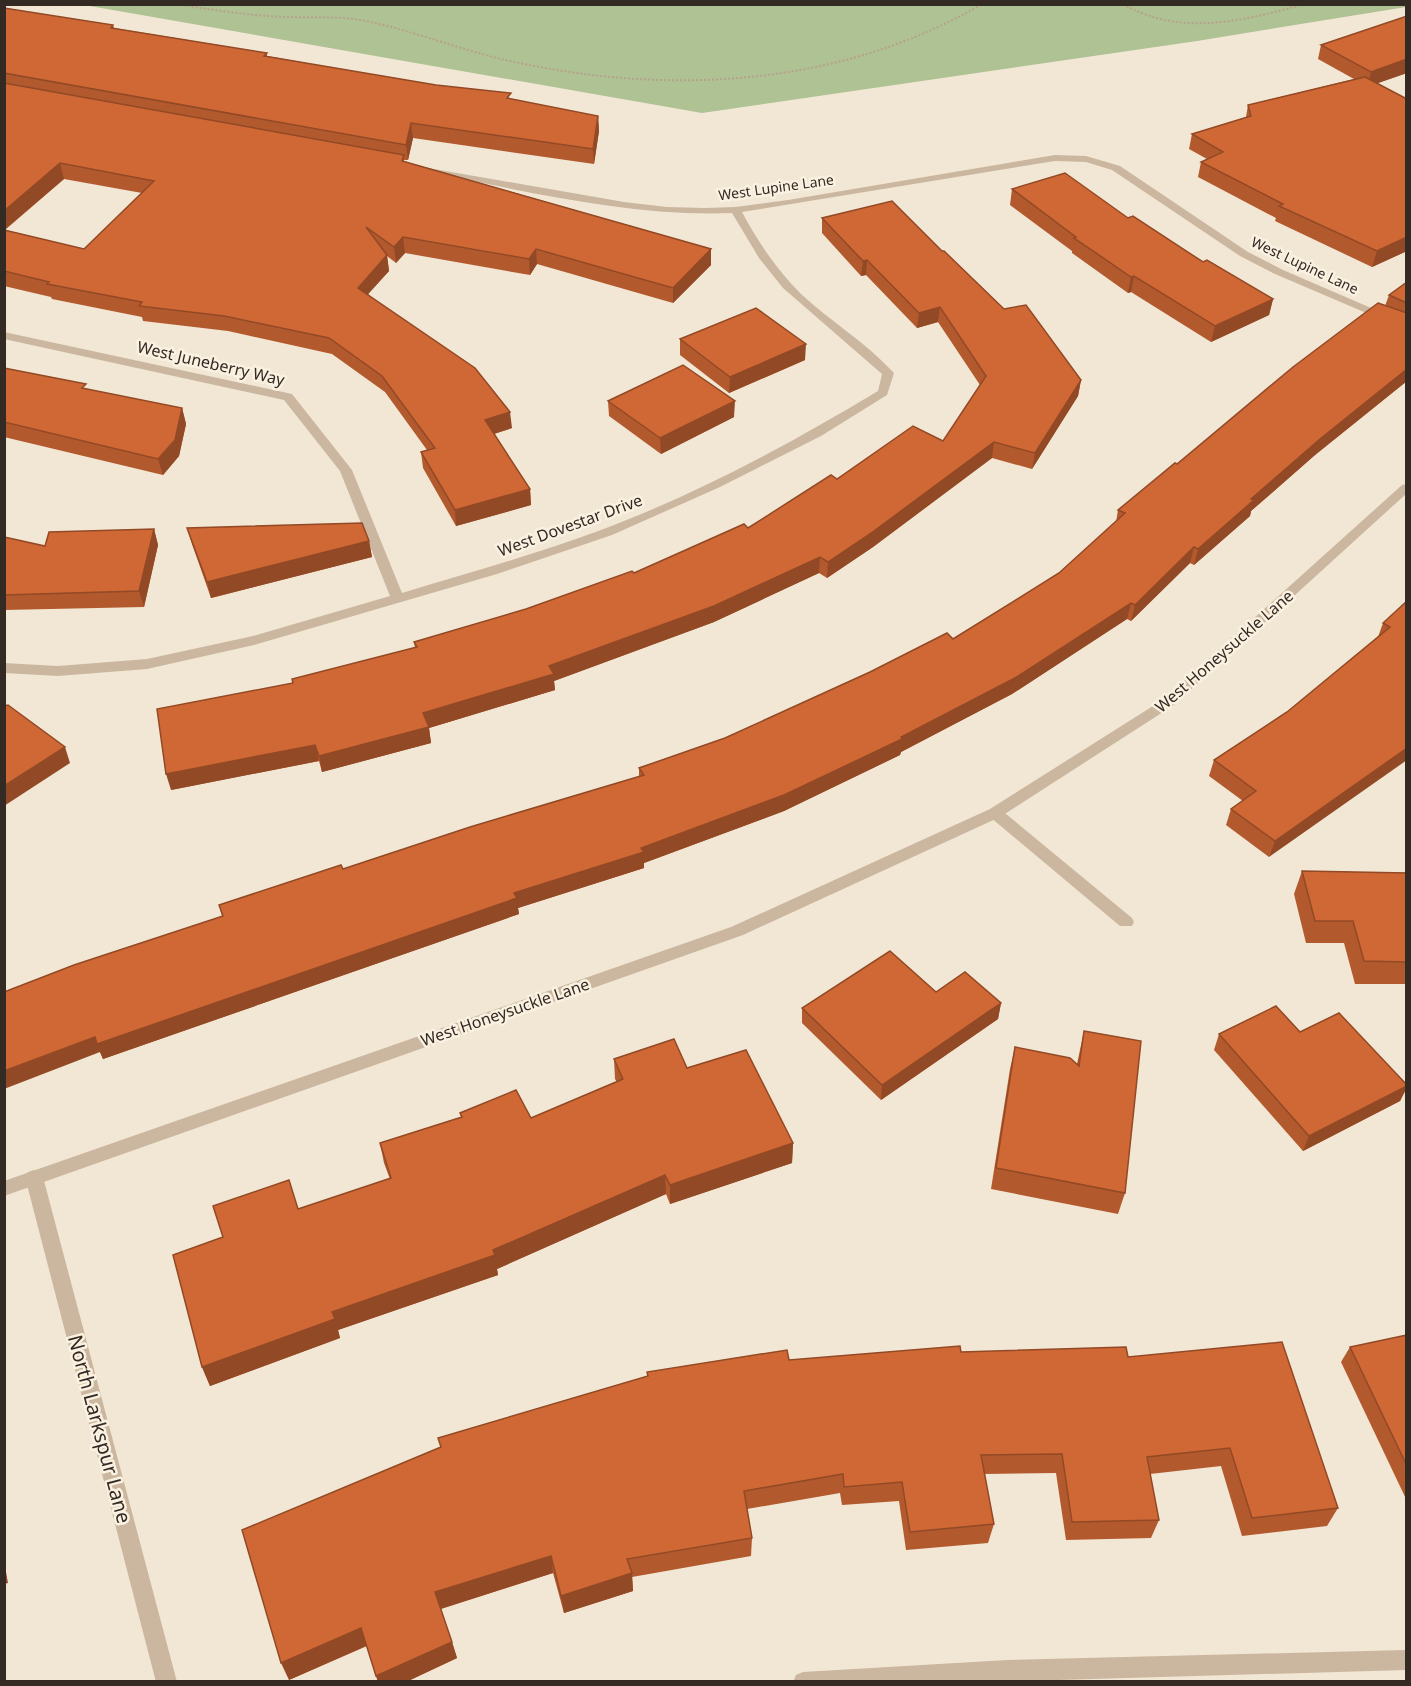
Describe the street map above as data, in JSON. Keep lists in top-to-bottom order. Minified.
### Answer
{"streets":{"street":["West Lupine Lane","West Juneberry Way","West Dovestar Drive","West Honeysuckle Lane","North Larkspur Lane"]},"crossings":[["West Lupine Lane","West Dovestar Drive"],["West Juneberry Way","West Dovestar Drive"],["West Honeysuckle Lane","North Larkspur Lane"]]}
